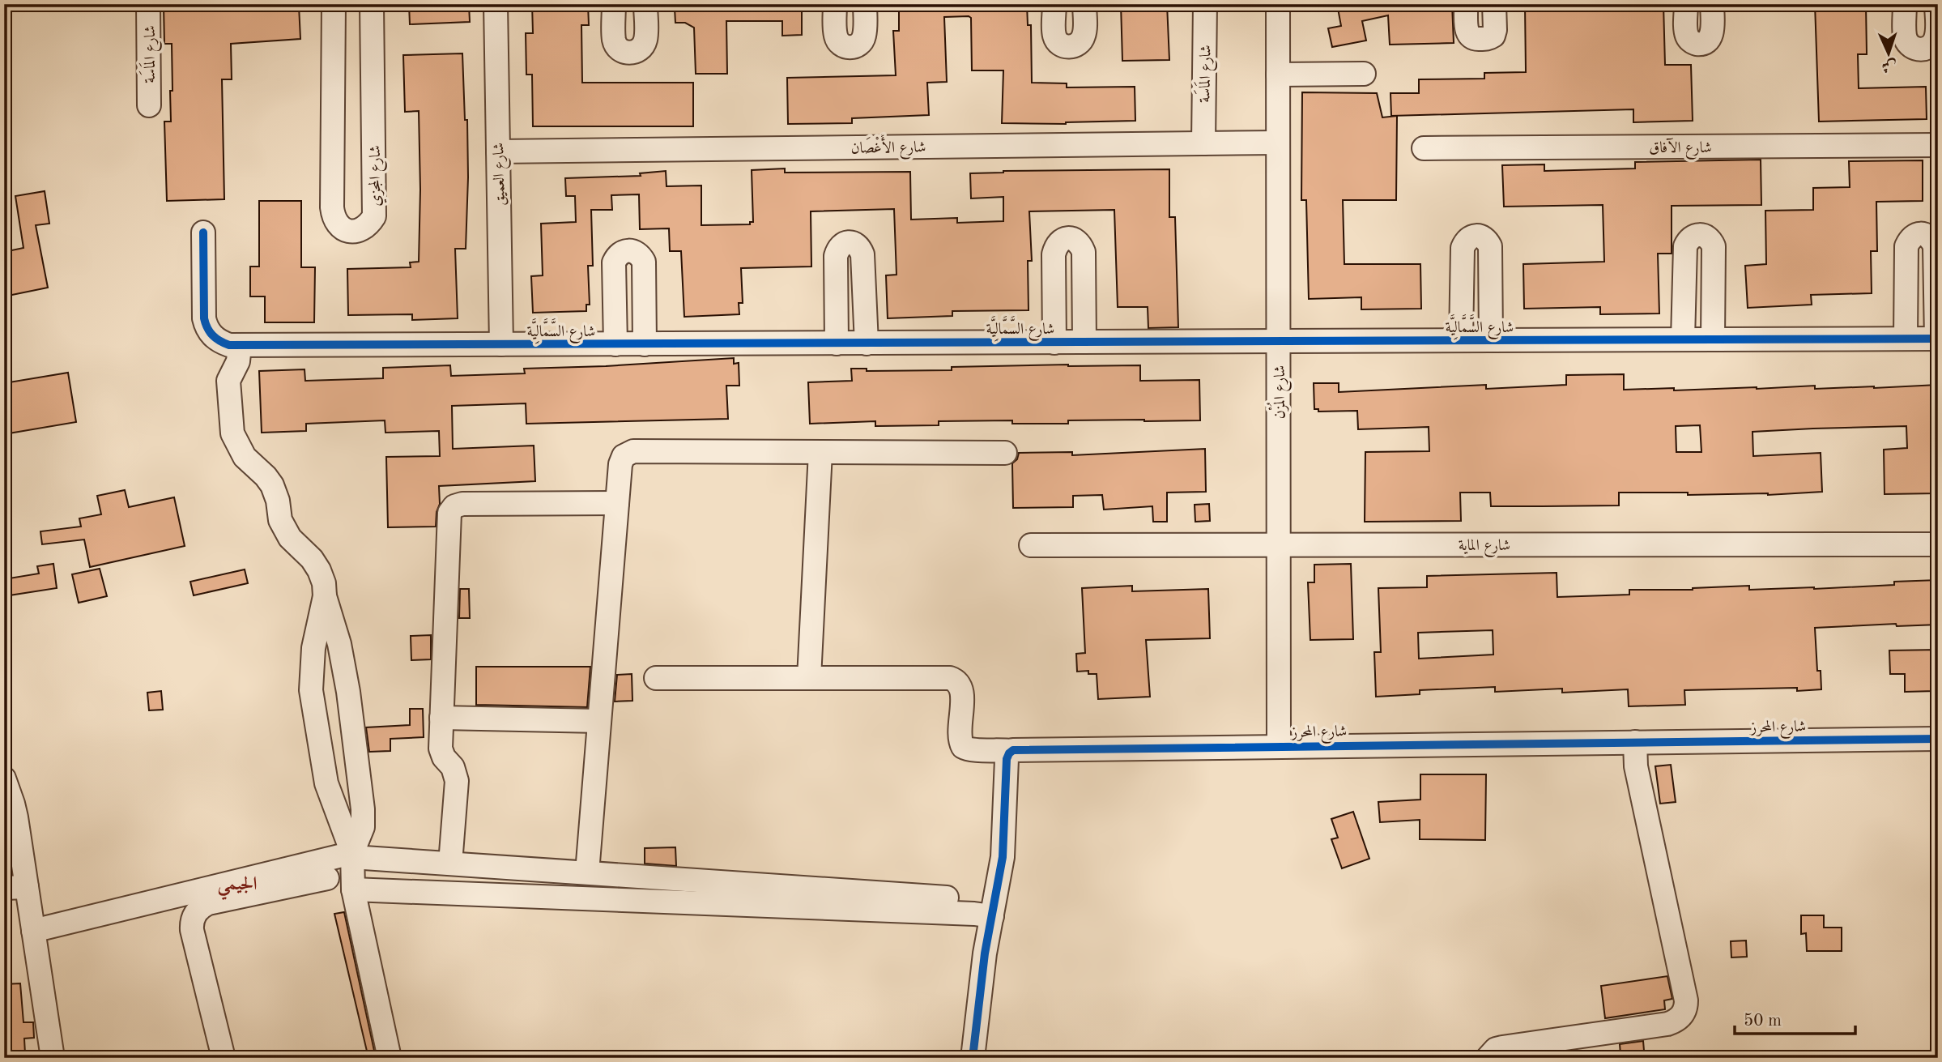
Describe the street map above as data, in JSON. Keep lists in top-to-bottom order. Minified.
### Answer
{"streets":{"street":["شارع المَاسَة","شارع الأَغْصَان","شارع الآفاق","شارع العميق","شارع المجزي","شارع السَّمَّالِيَّة","شارع المُزْن","شارع الماية","شارع المحرز"]},"crossings":[["شارع المَاسَة","شارع الأَغْصَان"],["شارع الأَغْصَان","شارع العميق"],["شارع الأَغْصَان","شارع المُزْن"],["شارع العميق","شارع السَّمَّالِيَّة"],["شارع السَّمَّالِيَّة","شارع المُزْن"],["شارع المُزْن","شارع الماية"],["شارع المُزْن","شارع المحرز"]],"districts":["الجيمي"],"scale_bar":"50 m","north":"bottom"}
